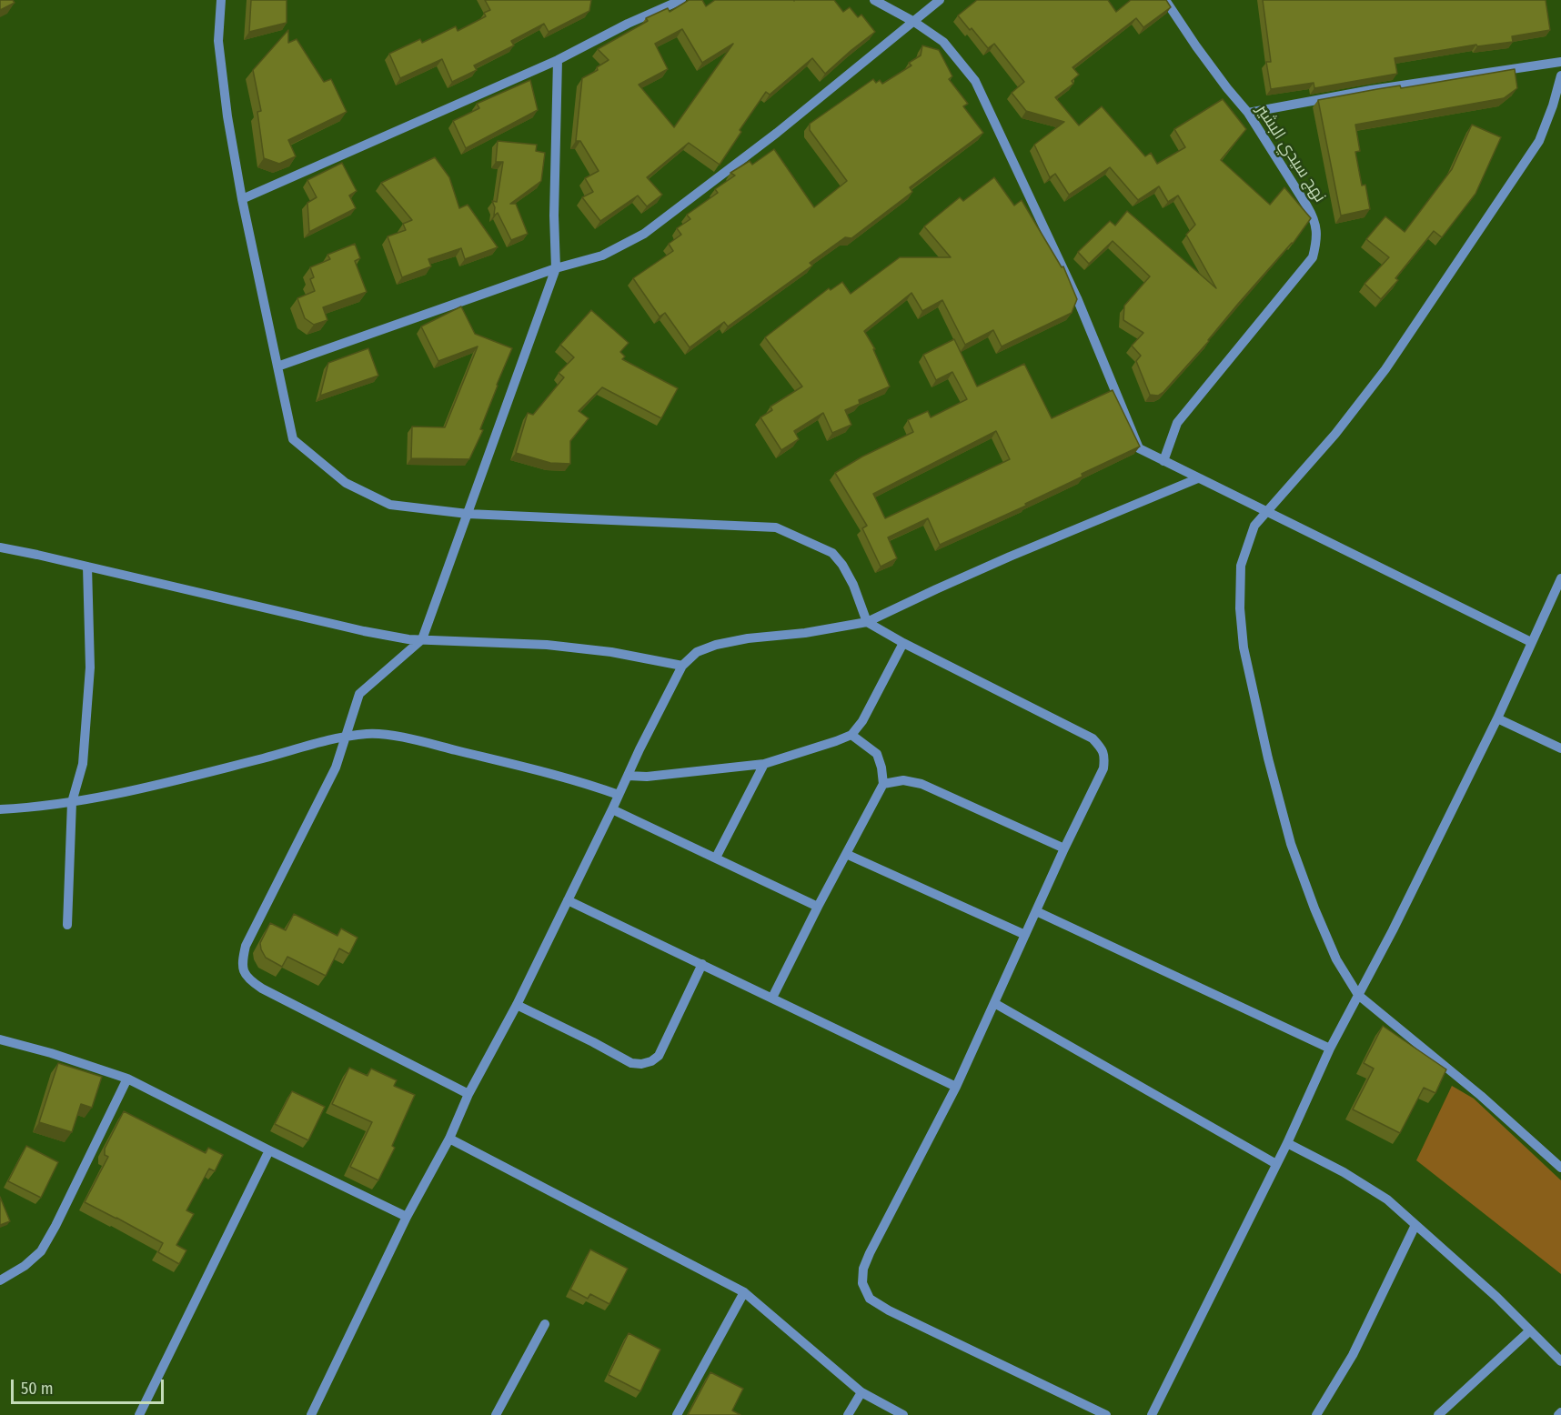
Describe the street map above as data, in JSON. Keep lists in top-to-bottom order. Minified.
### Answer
{"streets":{"street":["نهج سيدي البشير"]},"scale_bar":"50 m"}
